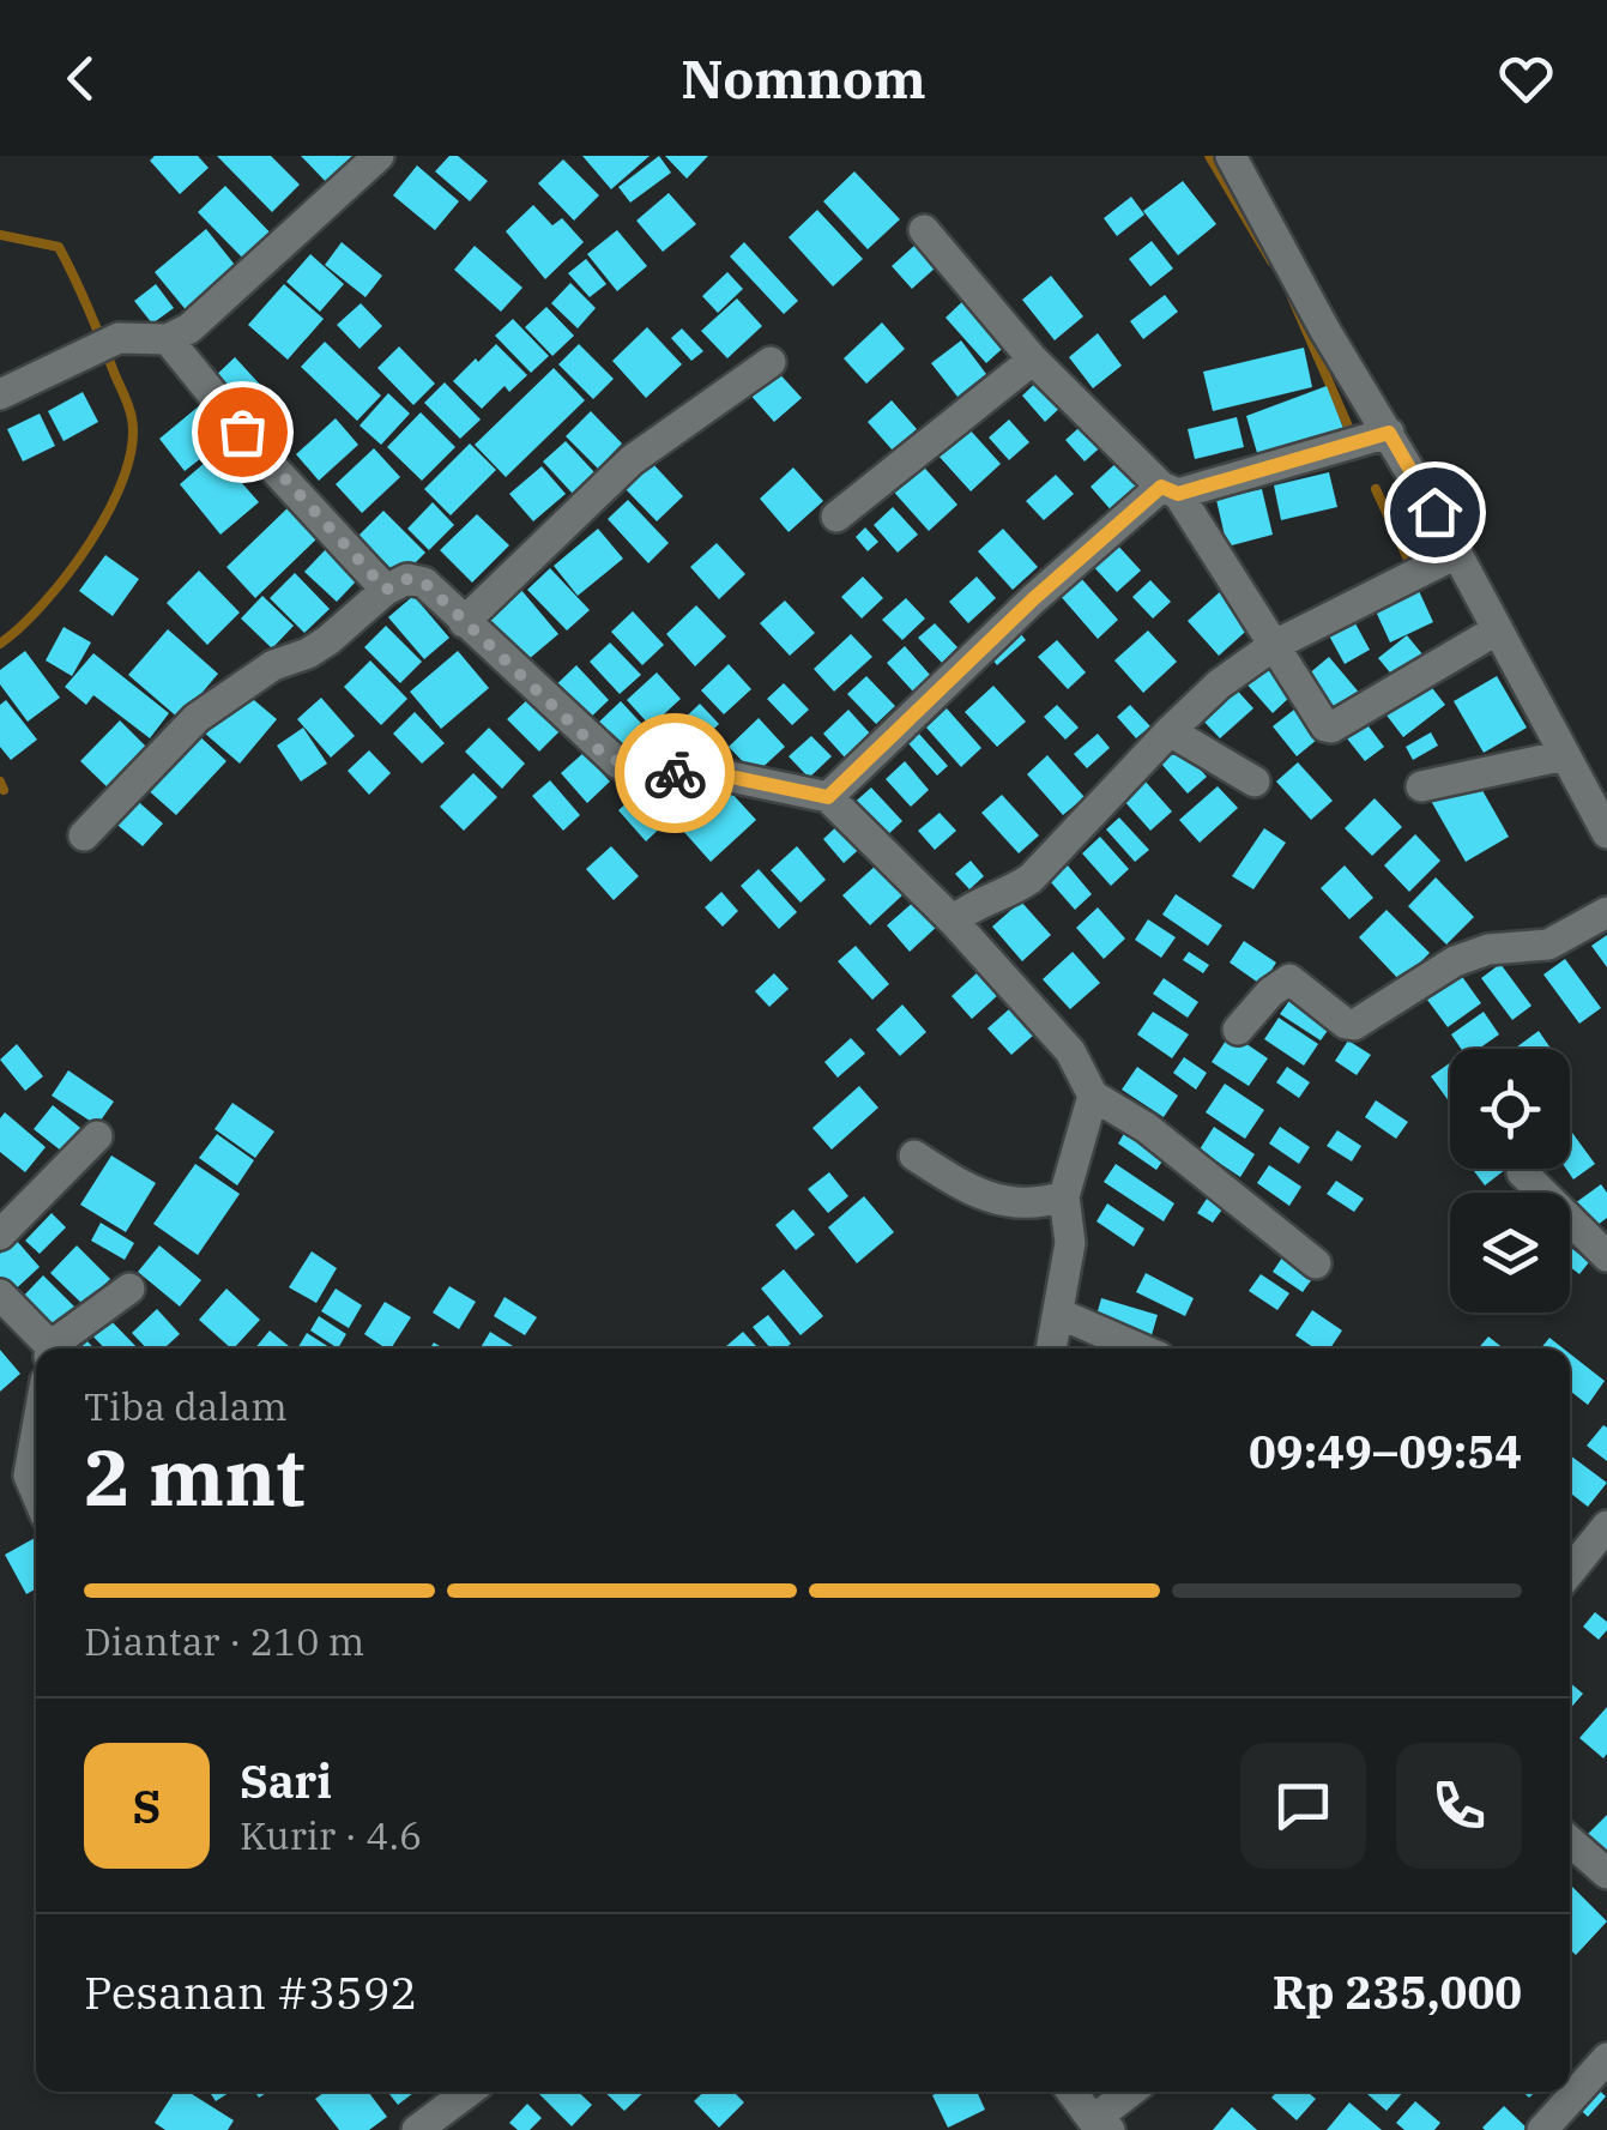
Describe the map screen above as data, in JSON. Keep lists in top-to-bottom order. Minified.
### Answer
{"page":{"header":"Nomnom","heading":["2 mnt","Tiba dalam","09:49–09:54"],"panel":["Sari","Kurir · 4.6","Pesanan #3592","Rp 235,000"],"bar":"Diantar · 210 m","round":"S"}}
